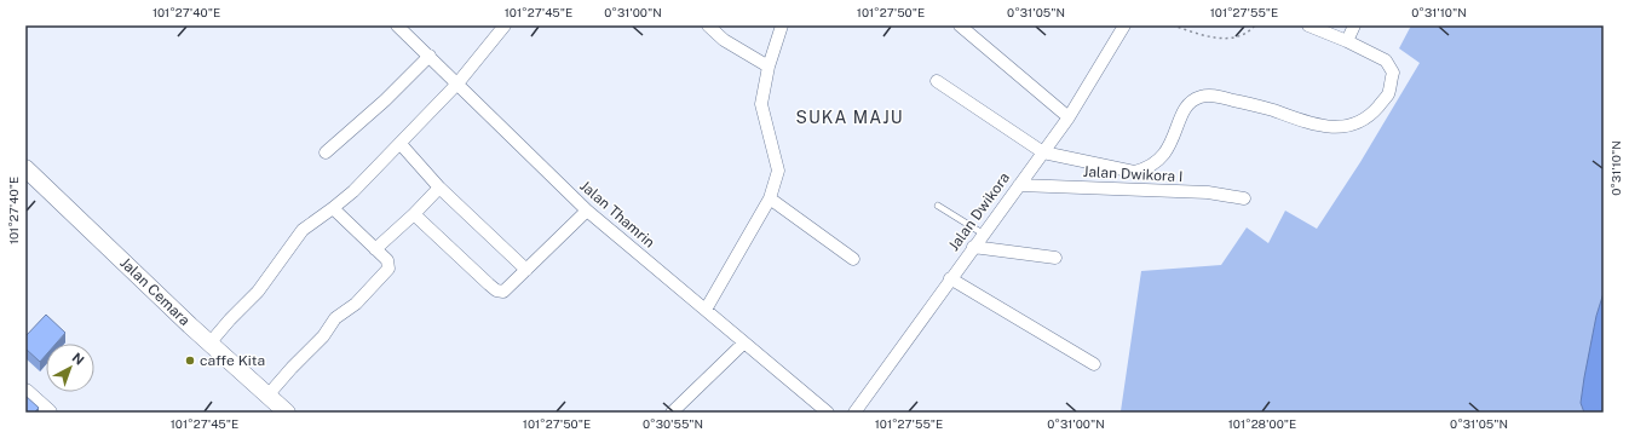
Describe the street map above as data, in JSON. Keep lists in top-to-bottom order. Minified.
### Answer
{"streets":{"street":["Jalan Dwikora I","Jalan Dwikora","Jalan Thamrin","Jalan Cemara"]},"crossings":[["Jalan Dwikora I","Jalan Dwikora"]],"districts":["SUKA MAJU"],"places":["caffe Kita"],"north":"top right","coordinates":["101°27'40\"E","101°27'45\"E","0°31'00\"N","101°27'50\"E","0°31'05\"N","101°27'55\"E","0°31'10\"N","0°30'55\"N","101°28'00\"E"]}
